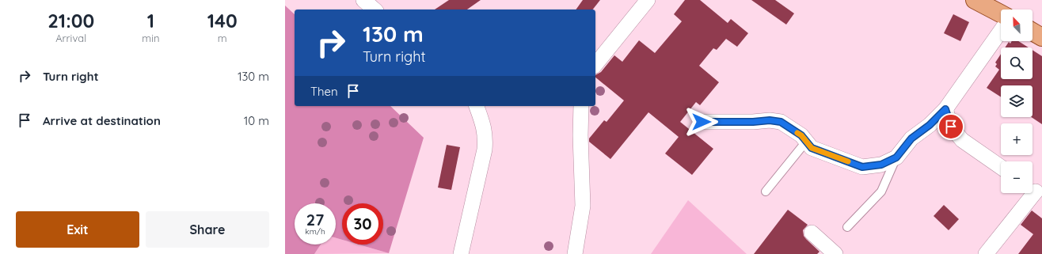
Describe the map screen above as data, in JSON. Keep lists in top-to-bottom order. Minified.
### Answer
{"north":"top left","page":{"eta":["21:00","Arrival","1","min","140","m"],"map_buttons":["+","−"],"turn":["130 m","Turn right"],"list":[{"name":"Turn right","value":"130 m"},{"name":"Arrive at destination","value":"10 m"}],"then":"Then","speed":"27 km/h","limit":"30","buttons":["Exit","Share"]}}
